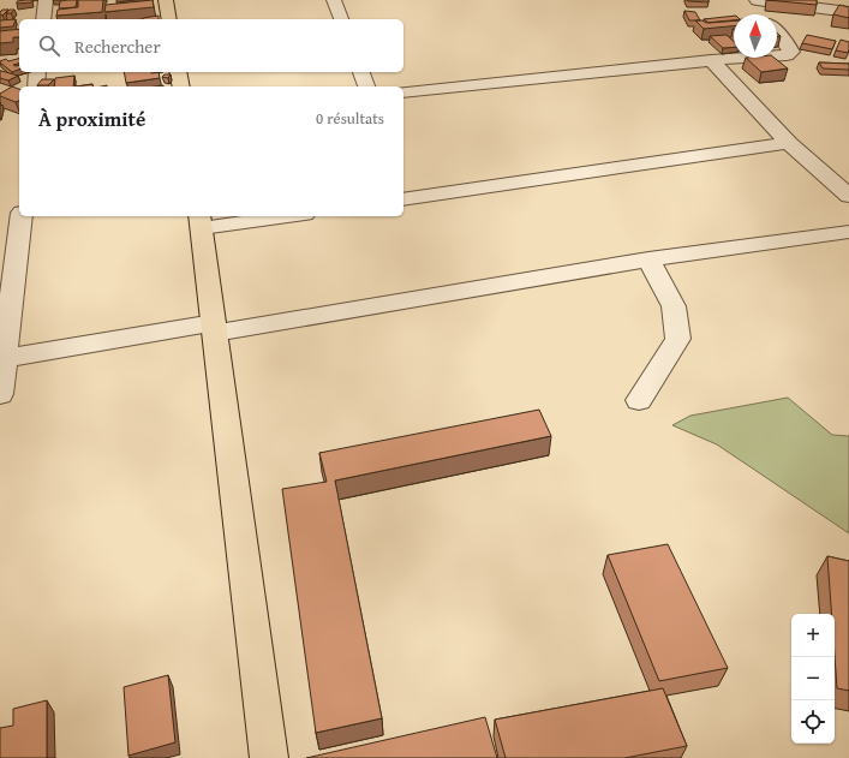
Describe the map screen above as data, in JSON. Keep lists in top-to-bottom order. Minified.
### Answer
{"north":"top","page":{"search":"Rechercher","heading":["À proximité","0 résultats"],"map_buttons":["+","−"]}}
